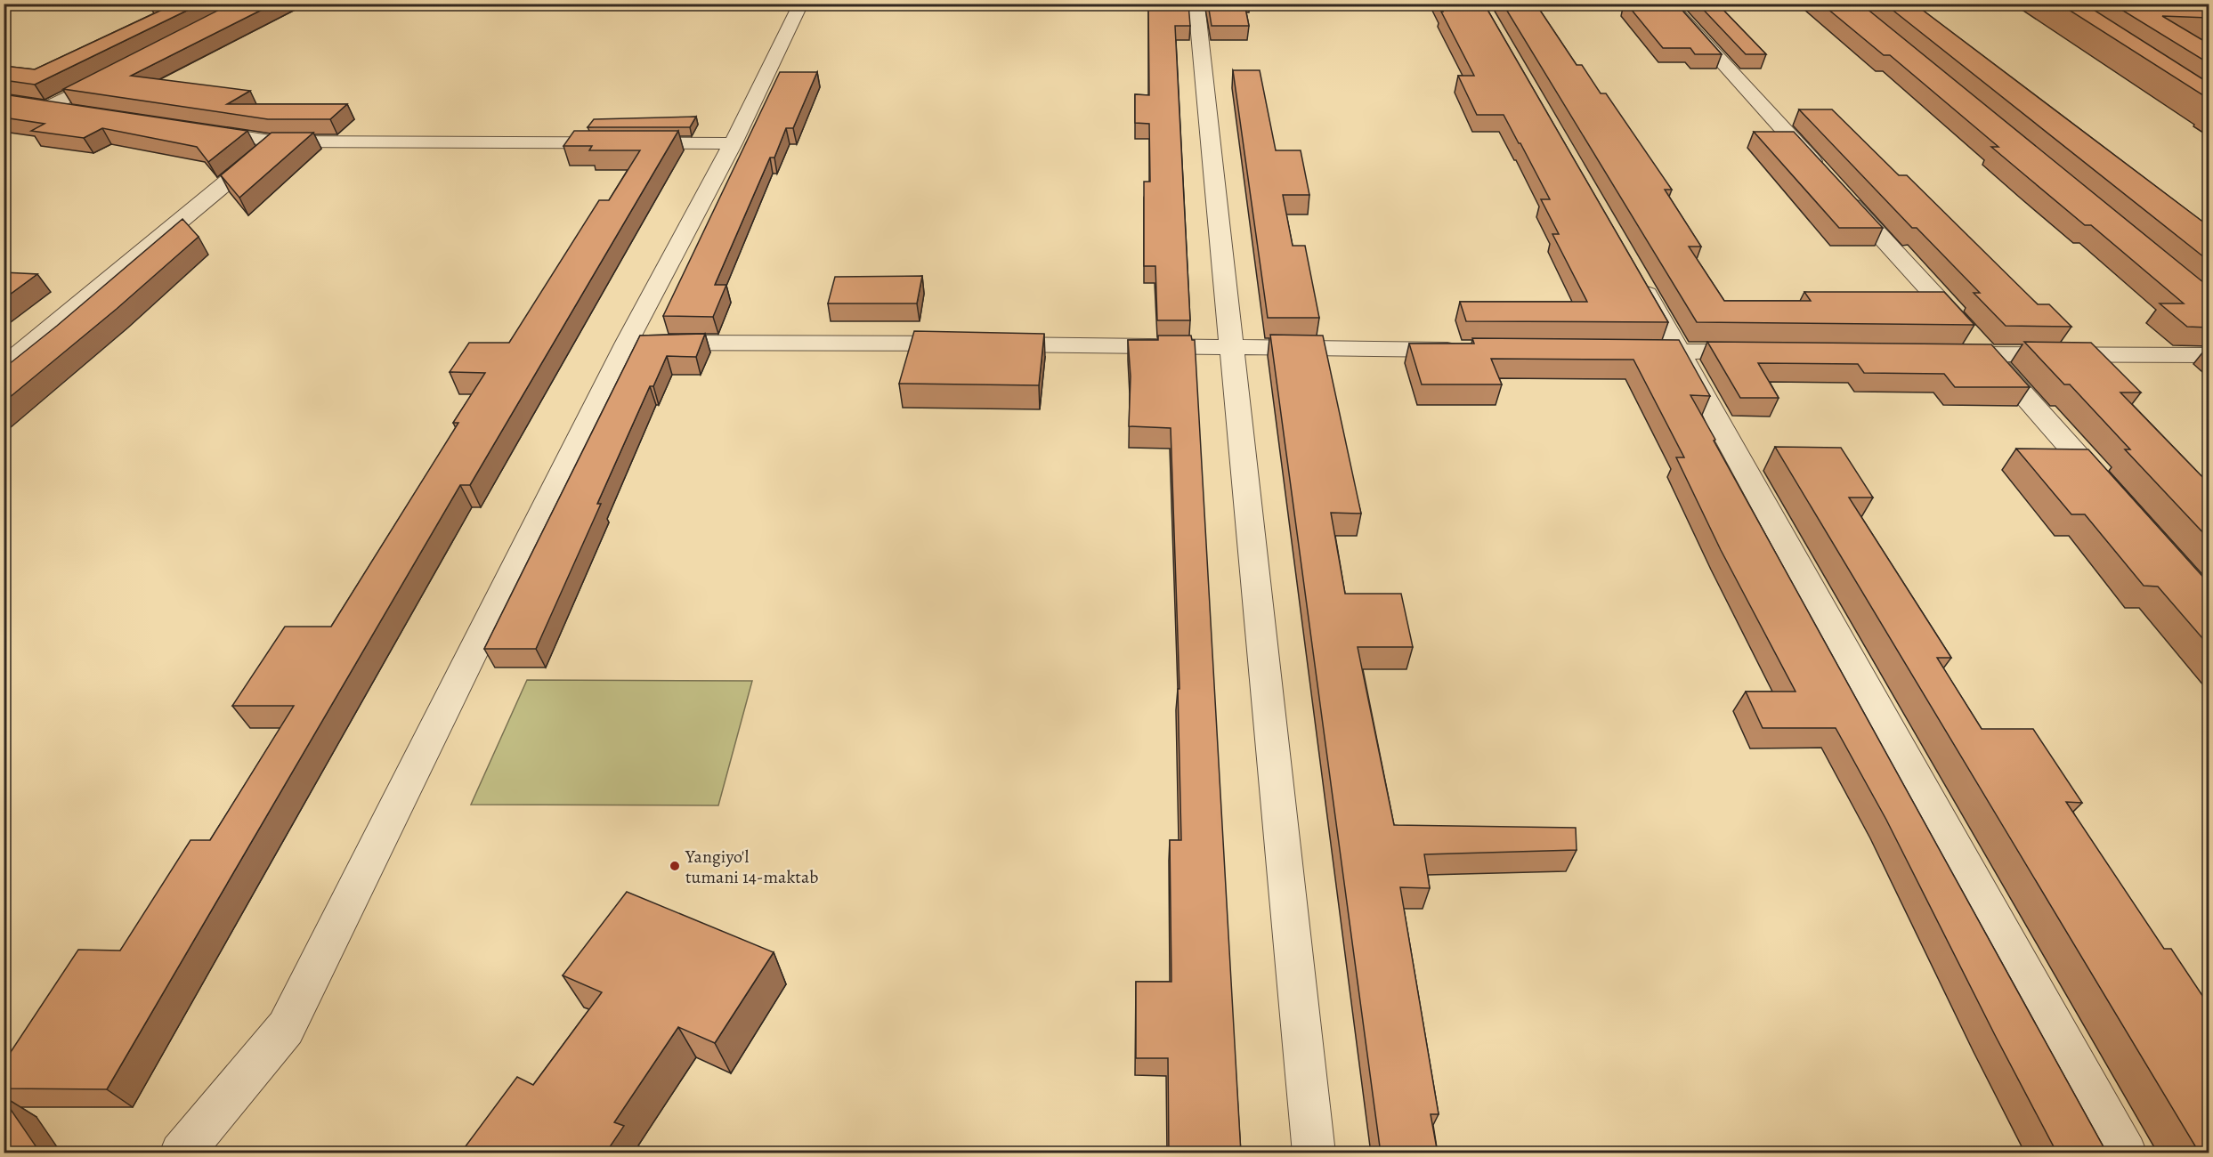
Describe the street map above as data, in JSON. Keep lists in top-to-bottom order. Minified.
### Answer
{"places":["Yangiyo'l tumani 14-maktab"]}
